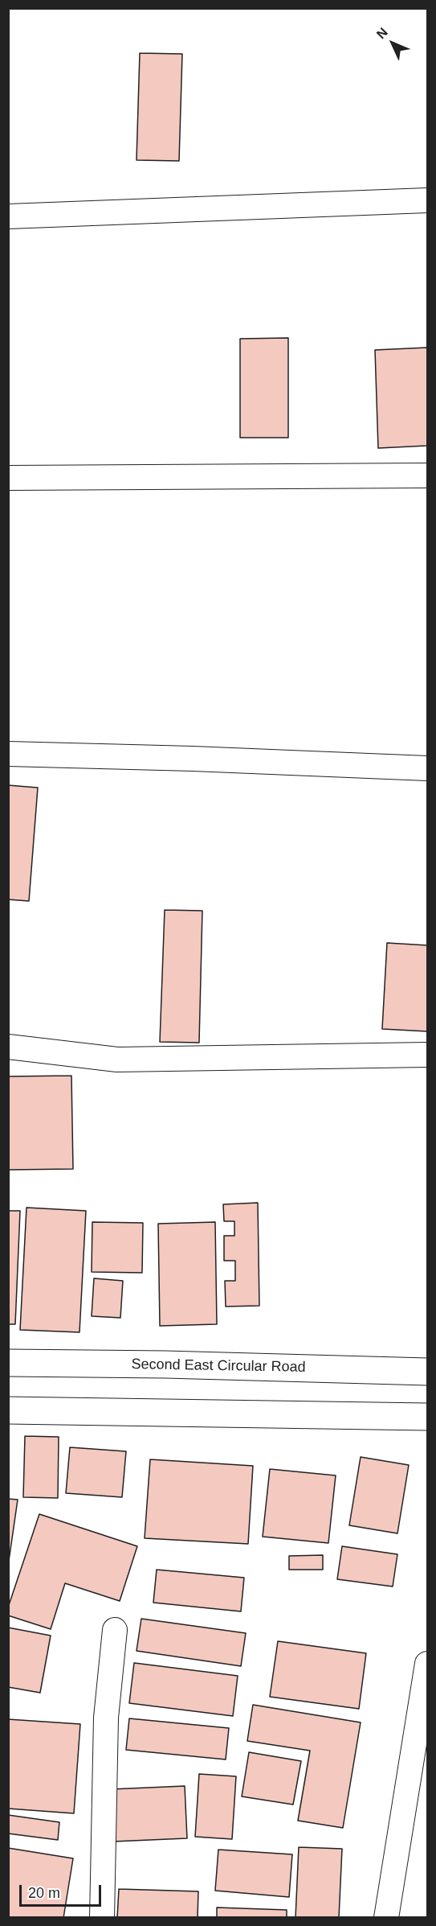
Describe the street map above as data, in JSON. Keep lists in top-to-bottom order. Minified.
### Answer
{"streets":{"main road":["Second East Circular Road"]},"scale_bar":"20 m","north":"top left"}
